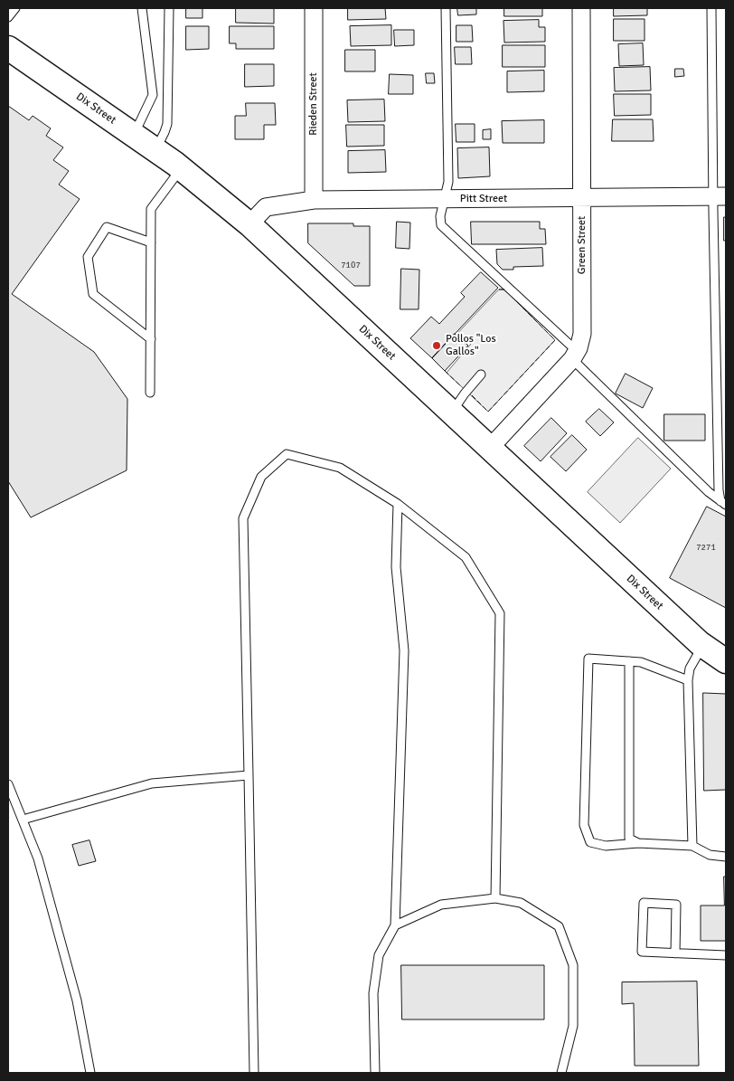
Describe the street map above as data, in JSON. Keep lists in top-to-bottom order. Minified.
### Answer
{"streets":{"street":["Rieden Street","Dix Street","Pitt Street","Green Street"]},"crossings":[["Rieden Street","Pitt Street"],["Dix Street","Pitt Street"],["Pitt Street","Green Street"]],"places":["Pollos \"Los Gallos\""],"house_numbers":["7107","7271"]}
